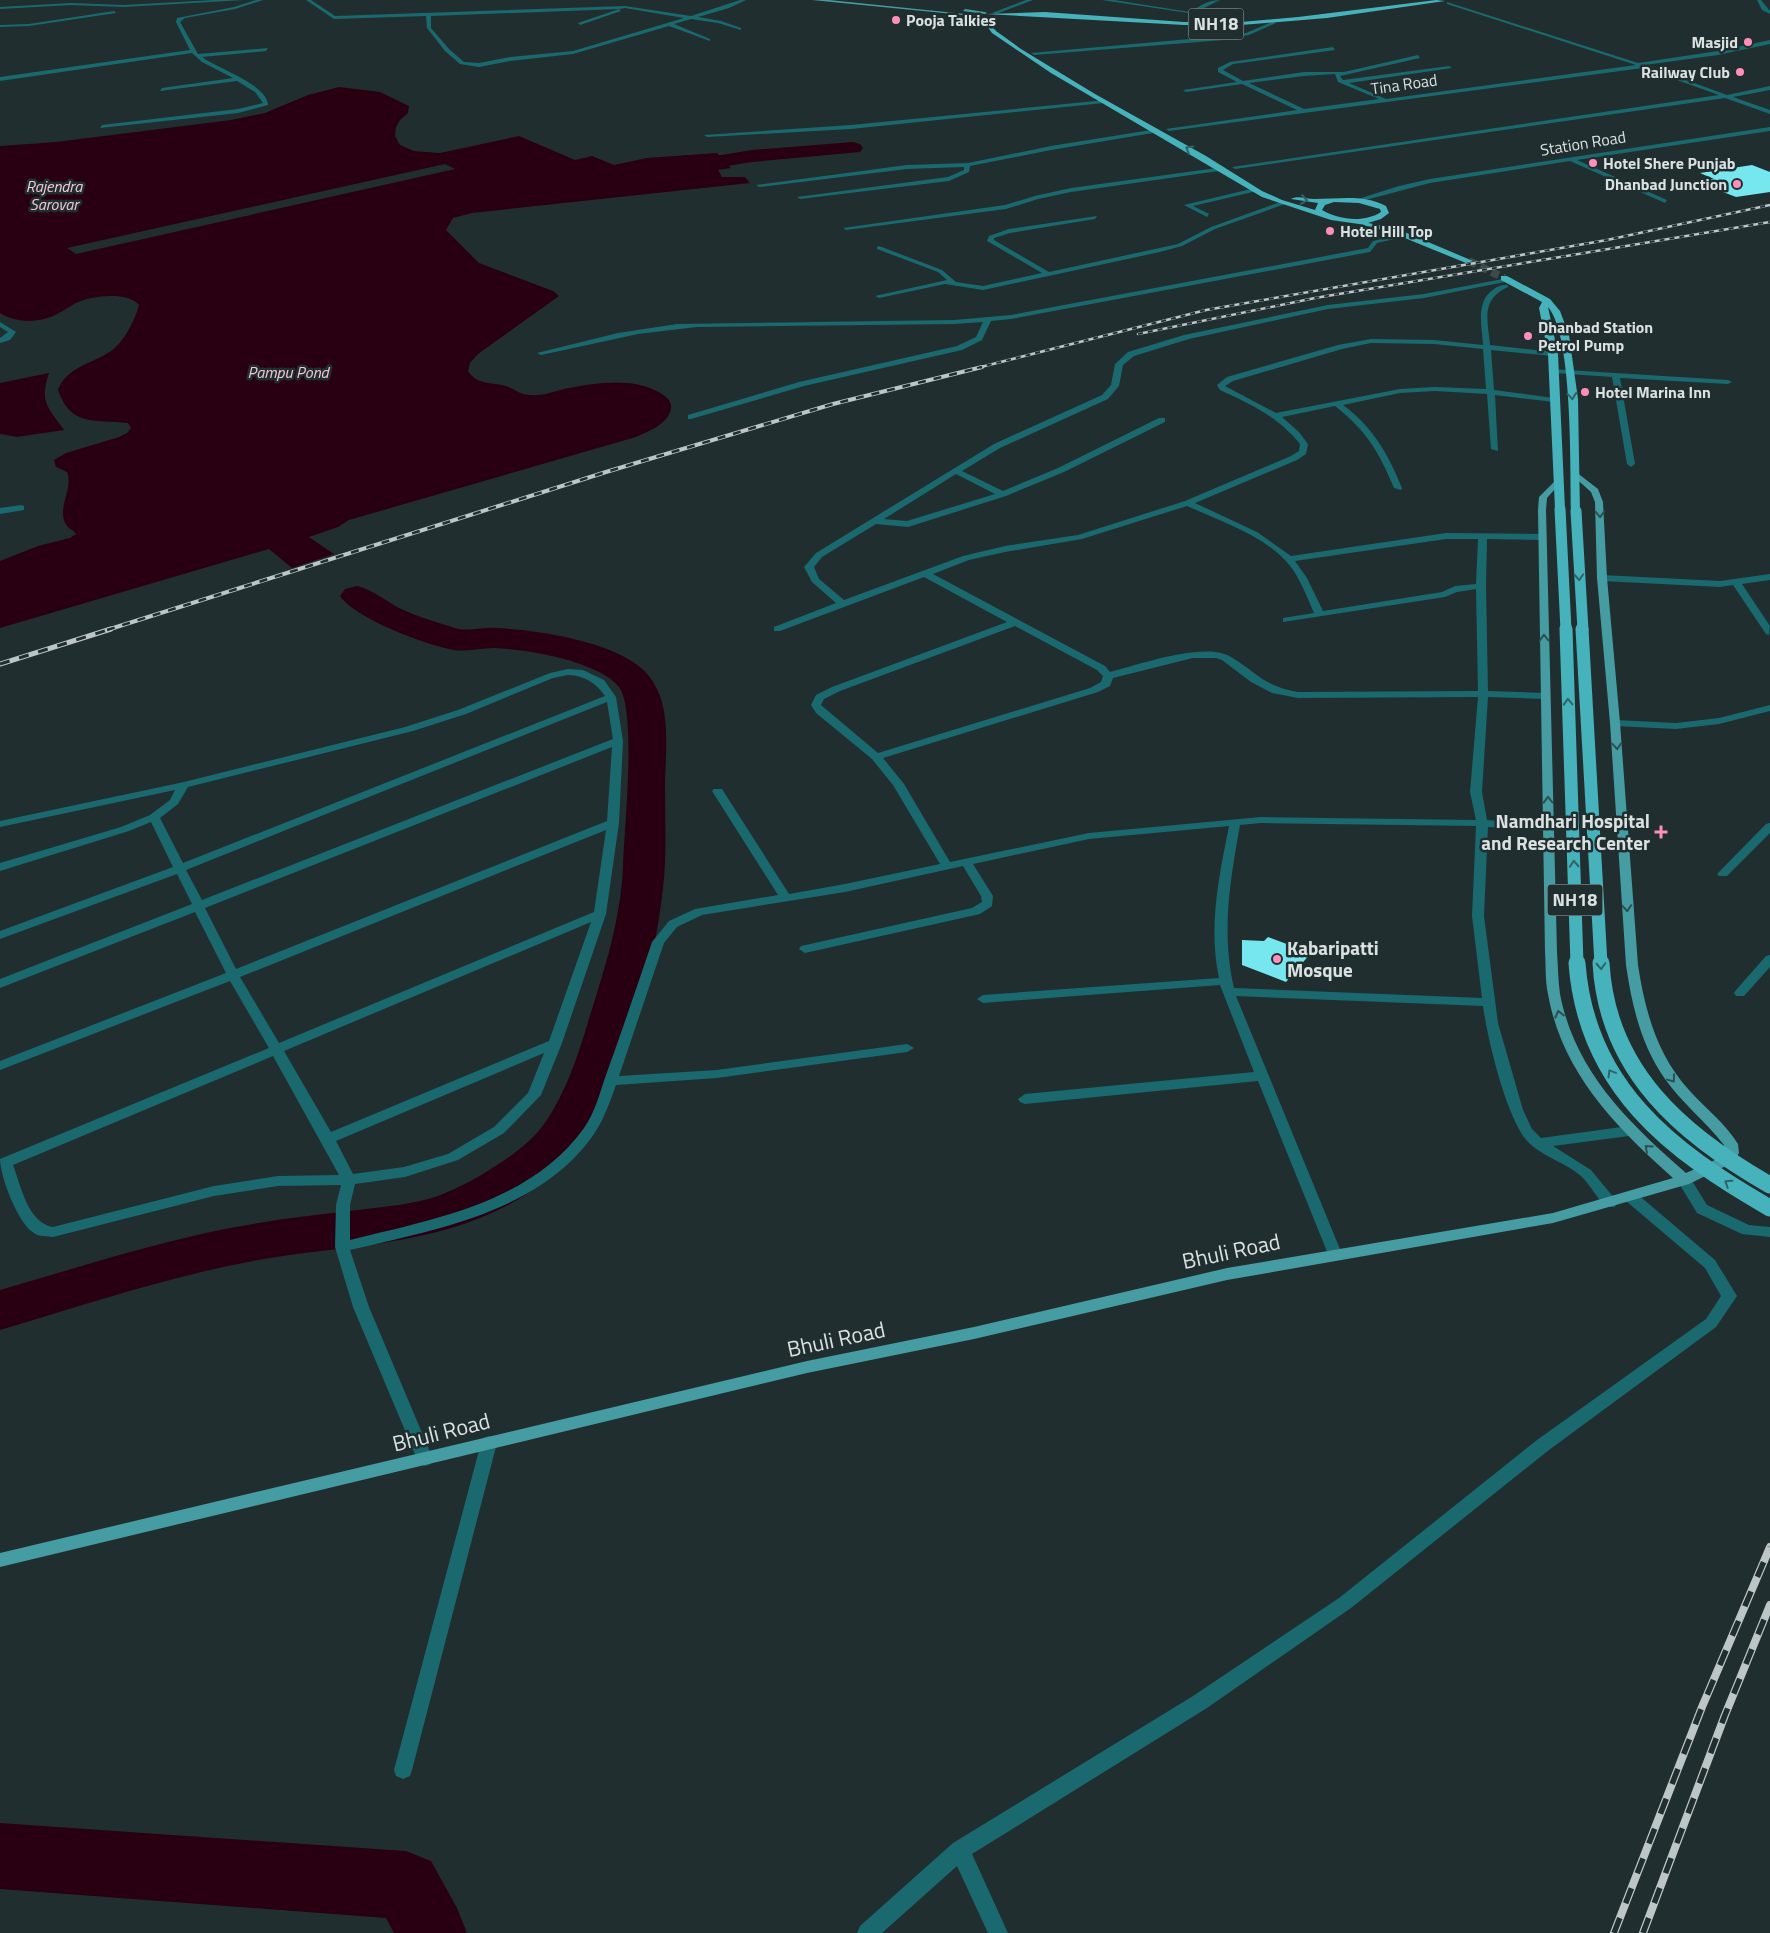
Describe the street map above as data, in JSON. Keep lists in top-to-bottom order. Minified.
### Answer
{"streets":{"highway":["NH18"],"main road":["Bhuli Road"],"street":["Tina Road","Station Road"]},"crossings":[["NH18","Tina Road"]],"water":["Rajendra Sarovar","Pampu Pond"],"places":{"other":["Pooja Talkies","Masjid","Railway Club","Hotel Shere Punjab","Dhanbad Junction","Hotel Hill Top","Dhanbad Station Petrol Pump","Hotel Marina Inn","Kabaripatti Mosque"],"health":["Namdhari Hospital and Research Center"]}}
